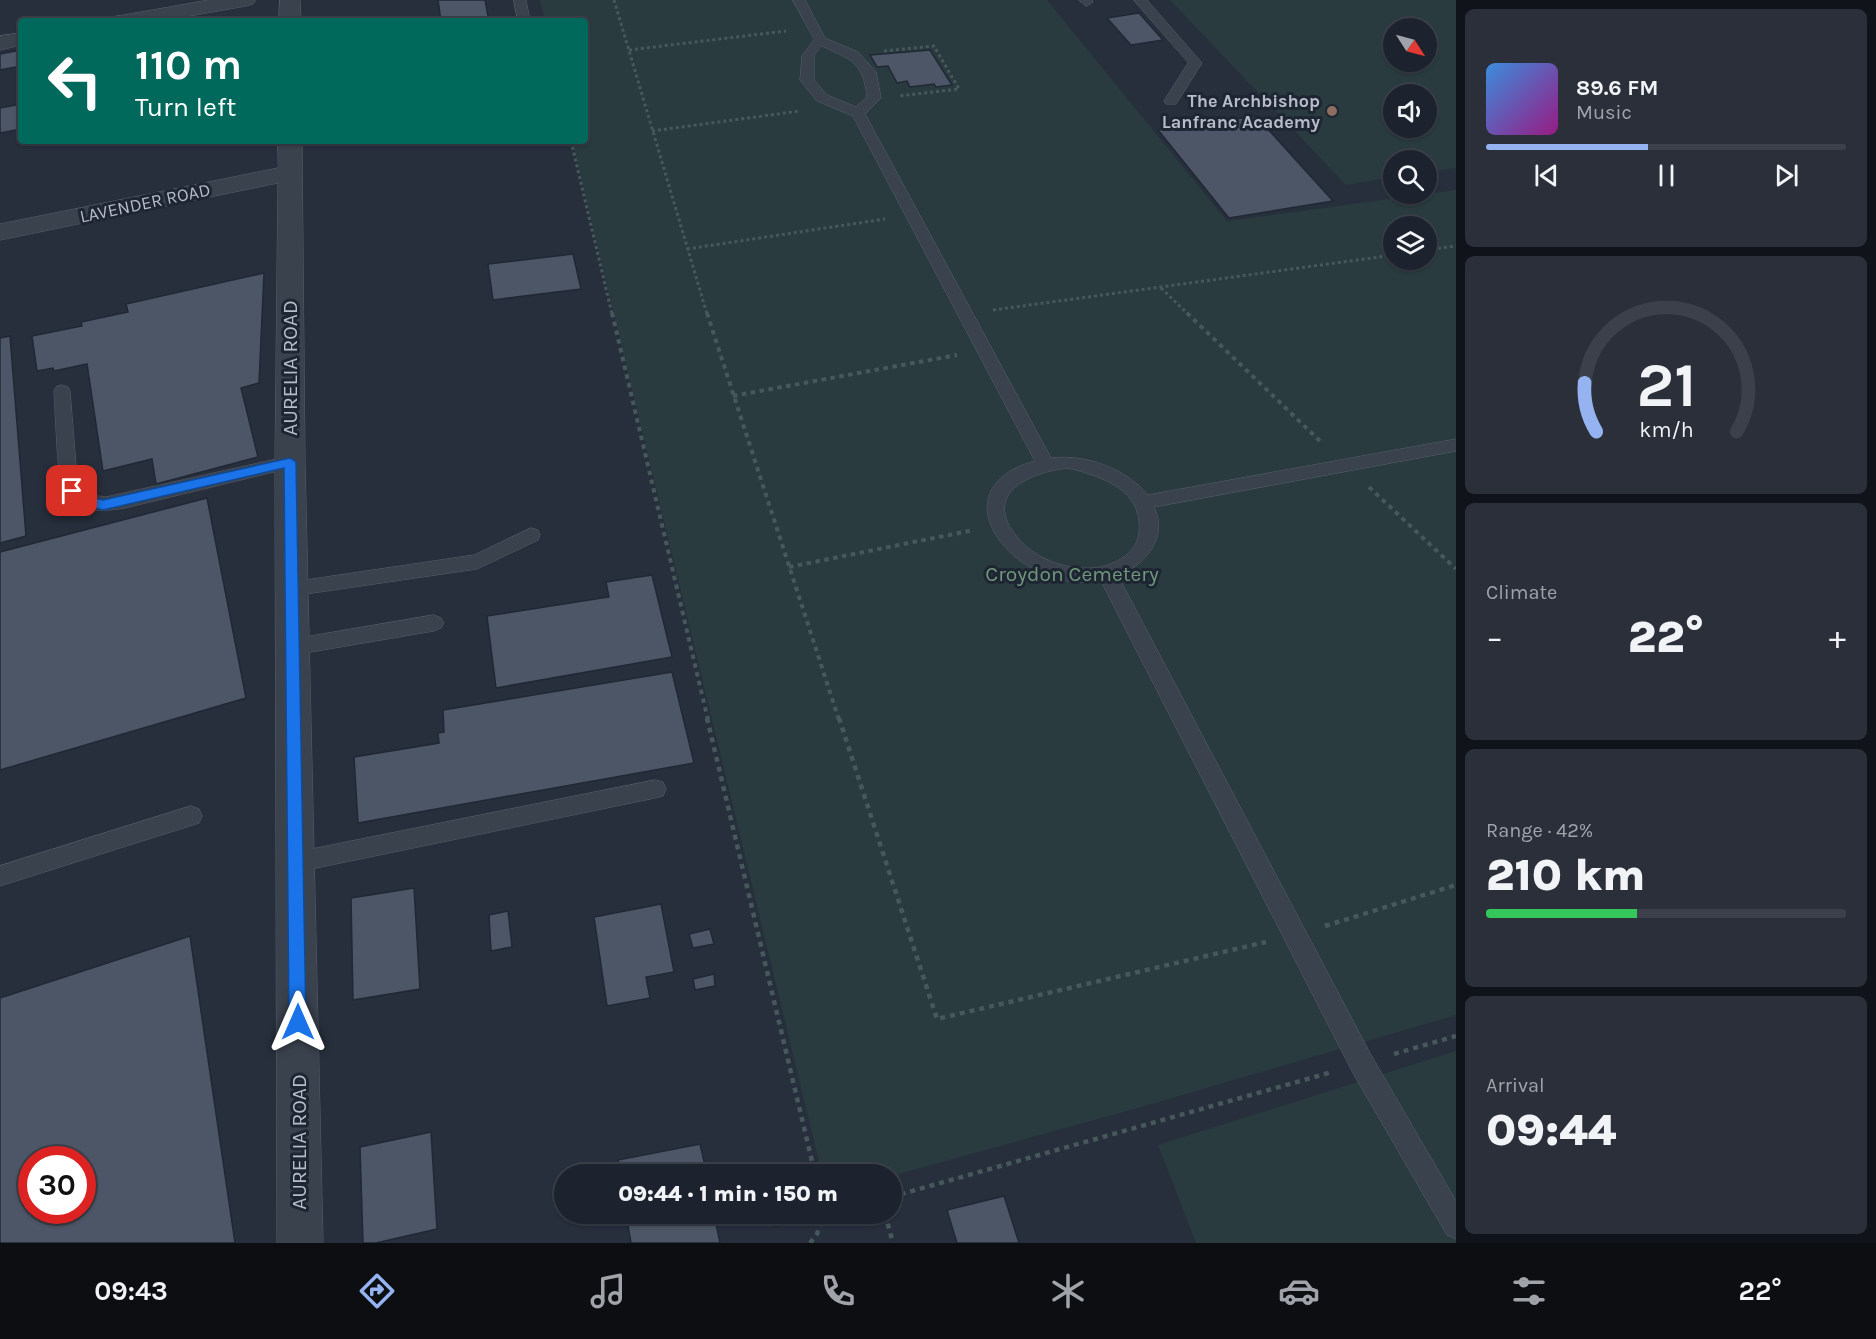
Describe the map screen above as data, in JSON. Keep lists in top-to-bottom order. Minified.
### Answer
{"streets":{"street":["LAVENDER ROAD","AURELIA ROAD"]},"crossings":[["LAVENDER ROAD","AURELIA ROAD"]],"parks":["Croydon Cemetery"],"places":["The Archbishop Lanfranc Academy"],"north":"bottom right","page":{"turn":["110 m","Turn left"],"song":["89.6 FM","Music"],"tile":["Climate",["Range · 42%","210 km"],["Arrival","09:44"]],"heat":["−","22°","+"],"limit":"30","trip":"09:44 · 1 min · 150 m","tabs":["09:43","22°"],"gauge":["21","km/h"]}}
